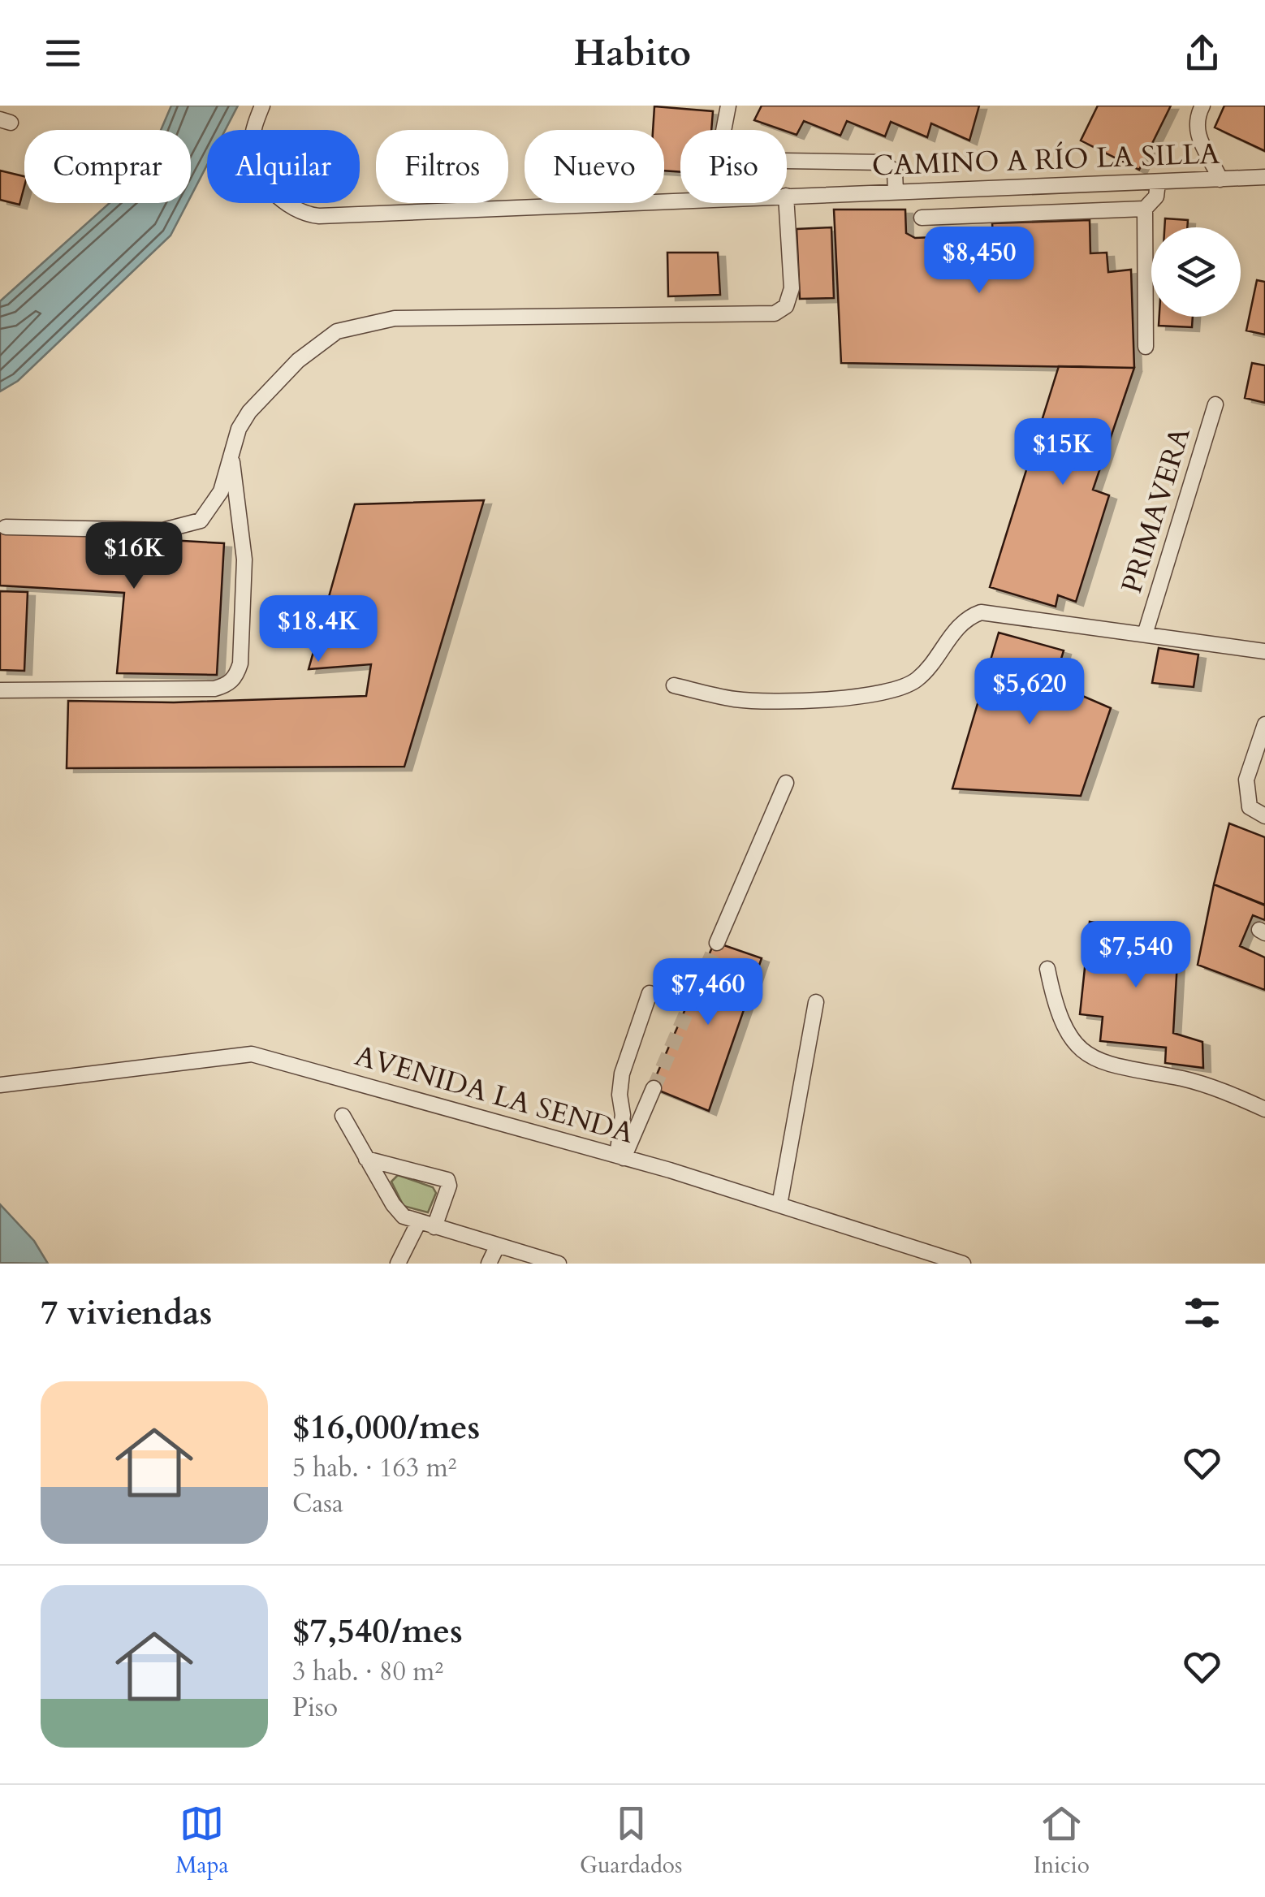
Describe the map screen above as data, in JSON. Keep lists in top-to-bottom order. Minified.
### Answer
{"streets":{"street":["CAMINO A RÍO LA SILLA","PRIMAVERA","AVENIDA LA SENDA"]},"page":{"header":"Habito","chip":["Comprar","Alquilar","Filtros","Nuevo","Piso"],"price":["$8,450","$15K","$16K","$18.4K","$5,620","$7,540","$7,460"],"heading":"7 viviendas","list":[{"name":"$16,000/mes","note":"5 hab. · 163 m² · Casa"},{"name":"$7,540/mes","note":"3 hab. · 80 m² · Piso"}],"tabs":["Mapa","Guardados","Inicio"]}}
